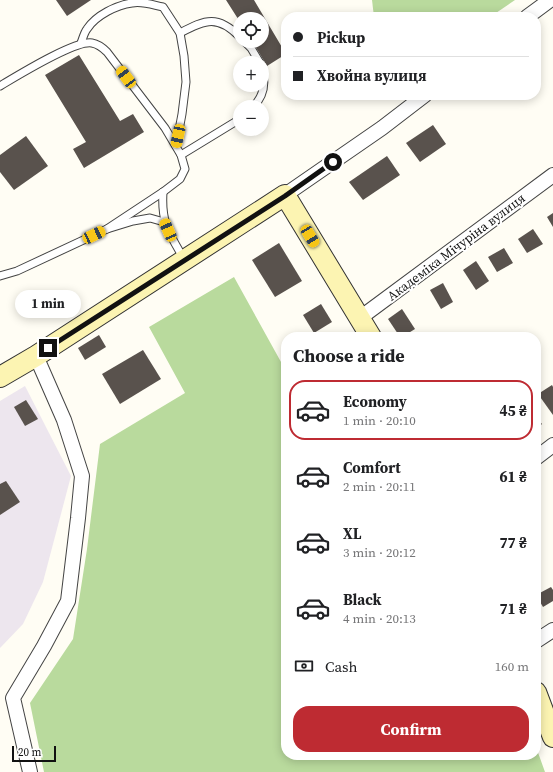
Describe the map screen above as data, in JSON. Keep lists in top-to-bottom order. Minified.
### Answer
{"streets":{"street":["Академіка Мічуріна вулиця"]},"scale_bar":"20 m","page":{"map_buttons":["+","−"],"banner":["Pickup","Хвойна вулиця"],"bubble":"1 min","heading":"Choose a ride","list":[{"name":"Economy","note":"1 min · 20:10","value":"45 ₴"},{"name":"Comfort","note":"2 min · 20:11","value":"61 ₴"},{"name":"XL","note":"3 min · 20:12","value":"77 ₴"},{"name":"Black","note":"4 min · 20:13","value":"71 ₴"}],"pay":["Cash","160 m"],"buttons":"Confirm","scale":"20 m"}}
